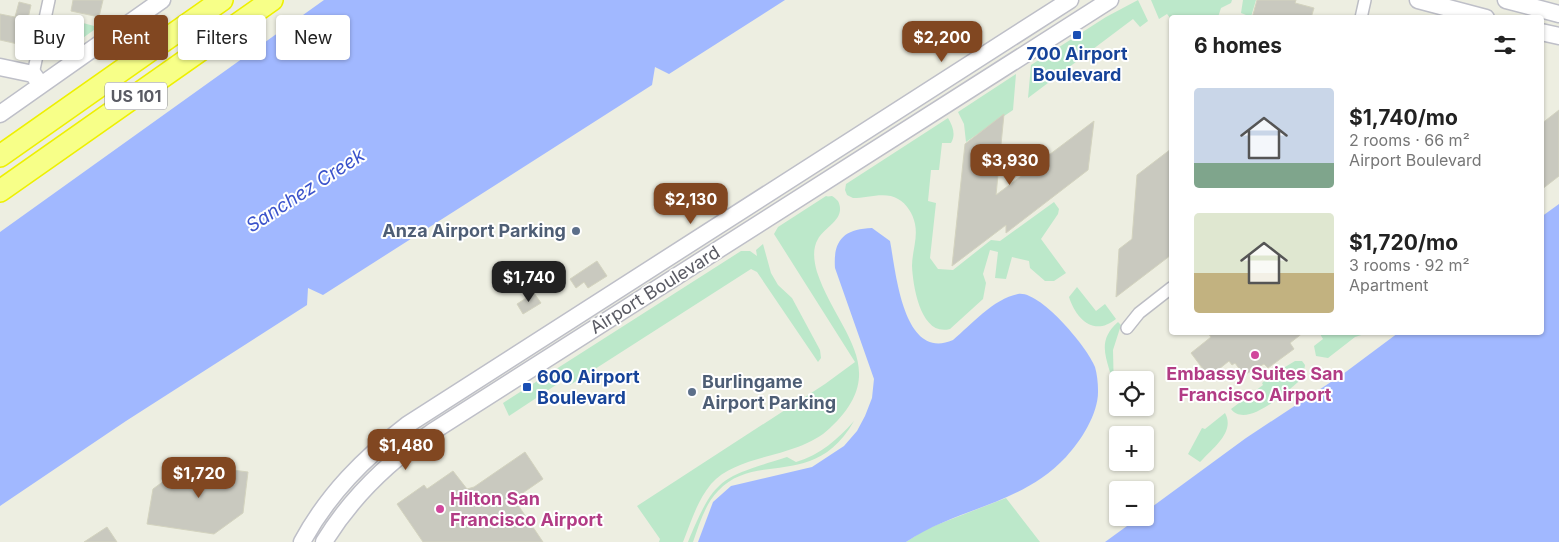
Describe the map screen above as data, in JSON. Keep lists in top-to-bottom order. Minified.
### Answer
{"streets":{"highway":["US 101"],"main road":["Airport Boulevard"]},"water":["Sanchez Creek"],"places":{"transit":["700 Airport Boulevard","600 Airport Boulevard"],"other":["Anza Airport Parking","Embassy Suites San Francisco Airport","Burlingame Airport Parking","Hilton San Francisco Airport"]},"page":{"chip":["Buy","Rent","Filters","New"],"heading":"6 homes","price":["$2,200","$3,930","$2,130","$1,740","$1,480","$1,720"],"list":[{"name":"$1,740/mo","note":"2 rooms · 66 m² · Airport Boulevard"},{"name":"$1,720/mo","note":"3 rooms · 92 m² · Apartment"}],"map_buttons":["+","−"]}}
